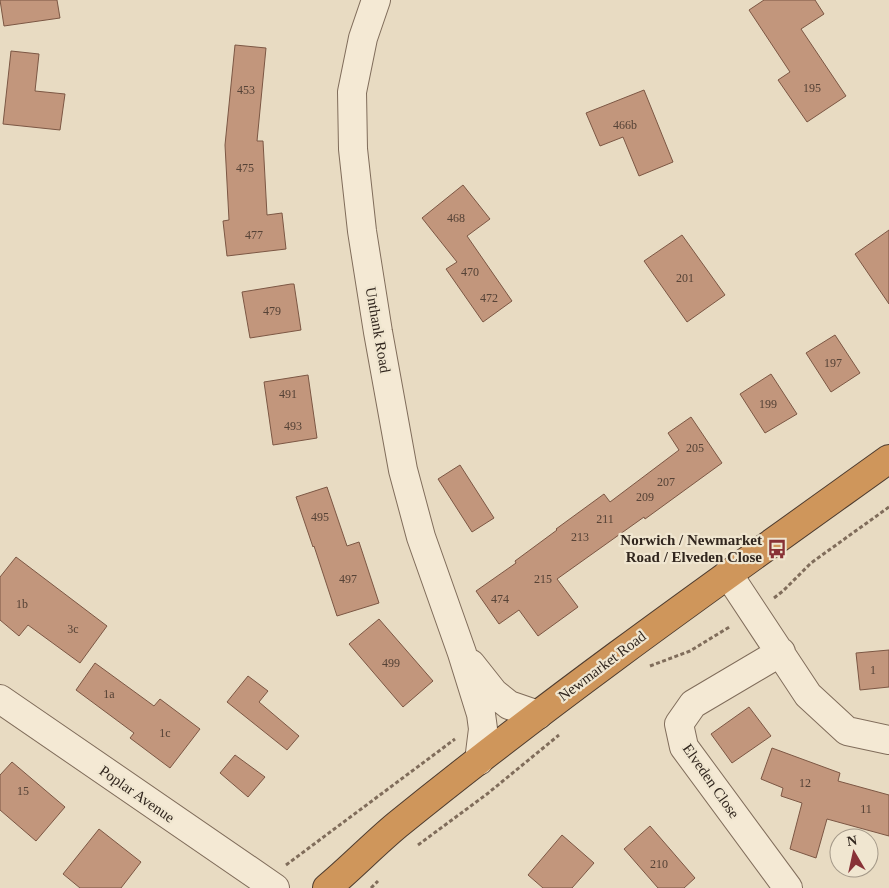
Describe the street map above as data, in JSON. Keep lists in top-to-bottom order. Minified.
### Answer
{"streets":{"highway":["Newmarket Road"],"street":["Unthank Road","Elveden Close","Poplar Avenue"]},"crossings":[["Unthank Road","Newmarket Road"]],"places":{"bus stop":["Norwich / Newmarket Road / Elveden Close"]},"house_numbers":["195","453","466b","475","468","477","470","201","472","479","197","491","199","493","205","207","209","495","211","213","497","215","474","1b","3c","499","1","1a","1c","12","15","11","210"],"north":"top"}
